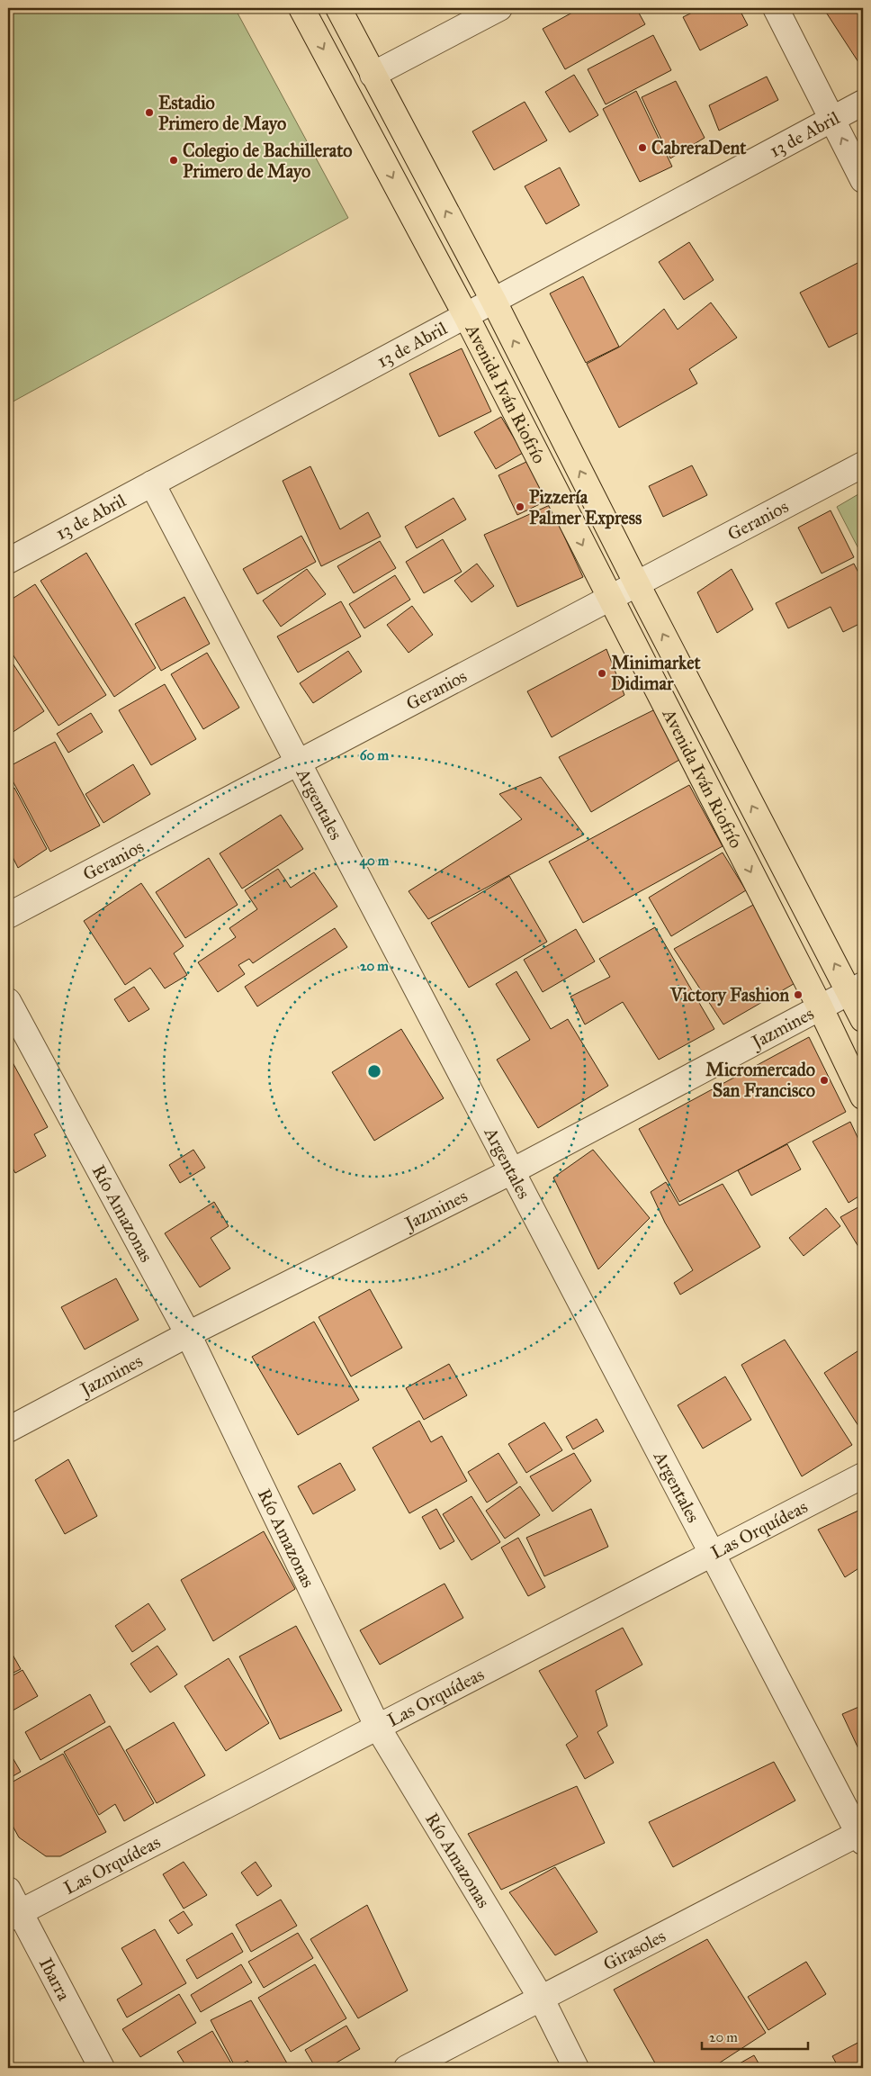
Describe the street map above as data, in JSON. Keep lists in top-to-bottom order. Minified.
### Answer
{"streets":{"main road":["Avenida Iván Riofrío"],"street":["13 de Abril","Geranios","Argentales","Jazmines","Río Amazonas","Las Orquídeas","Girasoles","Ibarra"]},"crossings":[["13 de Abril","Avenida Iván Riofrío"],["13 de Abril","Argentales"],["Avenida Iván Riofrío","Geranios"],["Avenida Iván Riofrío","Jazmines"],["Geranios","Argentales"],["Argentales","Jazmines"],["Argentales","Las Orquídeas"],["Argentales","Girasoles"],["Jazmines","Río Amazonas"],["Río Amazonas","Las Orquídeas"],["Río Amazonas","Girasoles"],["Las Orquídeas","Ibarra"]],"places":["Estadio Primero de Mayo","CabreraDent","Colegio de Bachillerato Primero de Mayo","Pizzería Palmer Express","Minimarket Didimar","Victory Fashion","Micromercado San Francisco"],"scale_bar":"20 m","rings":["60 m","40 m","20 m"]}
